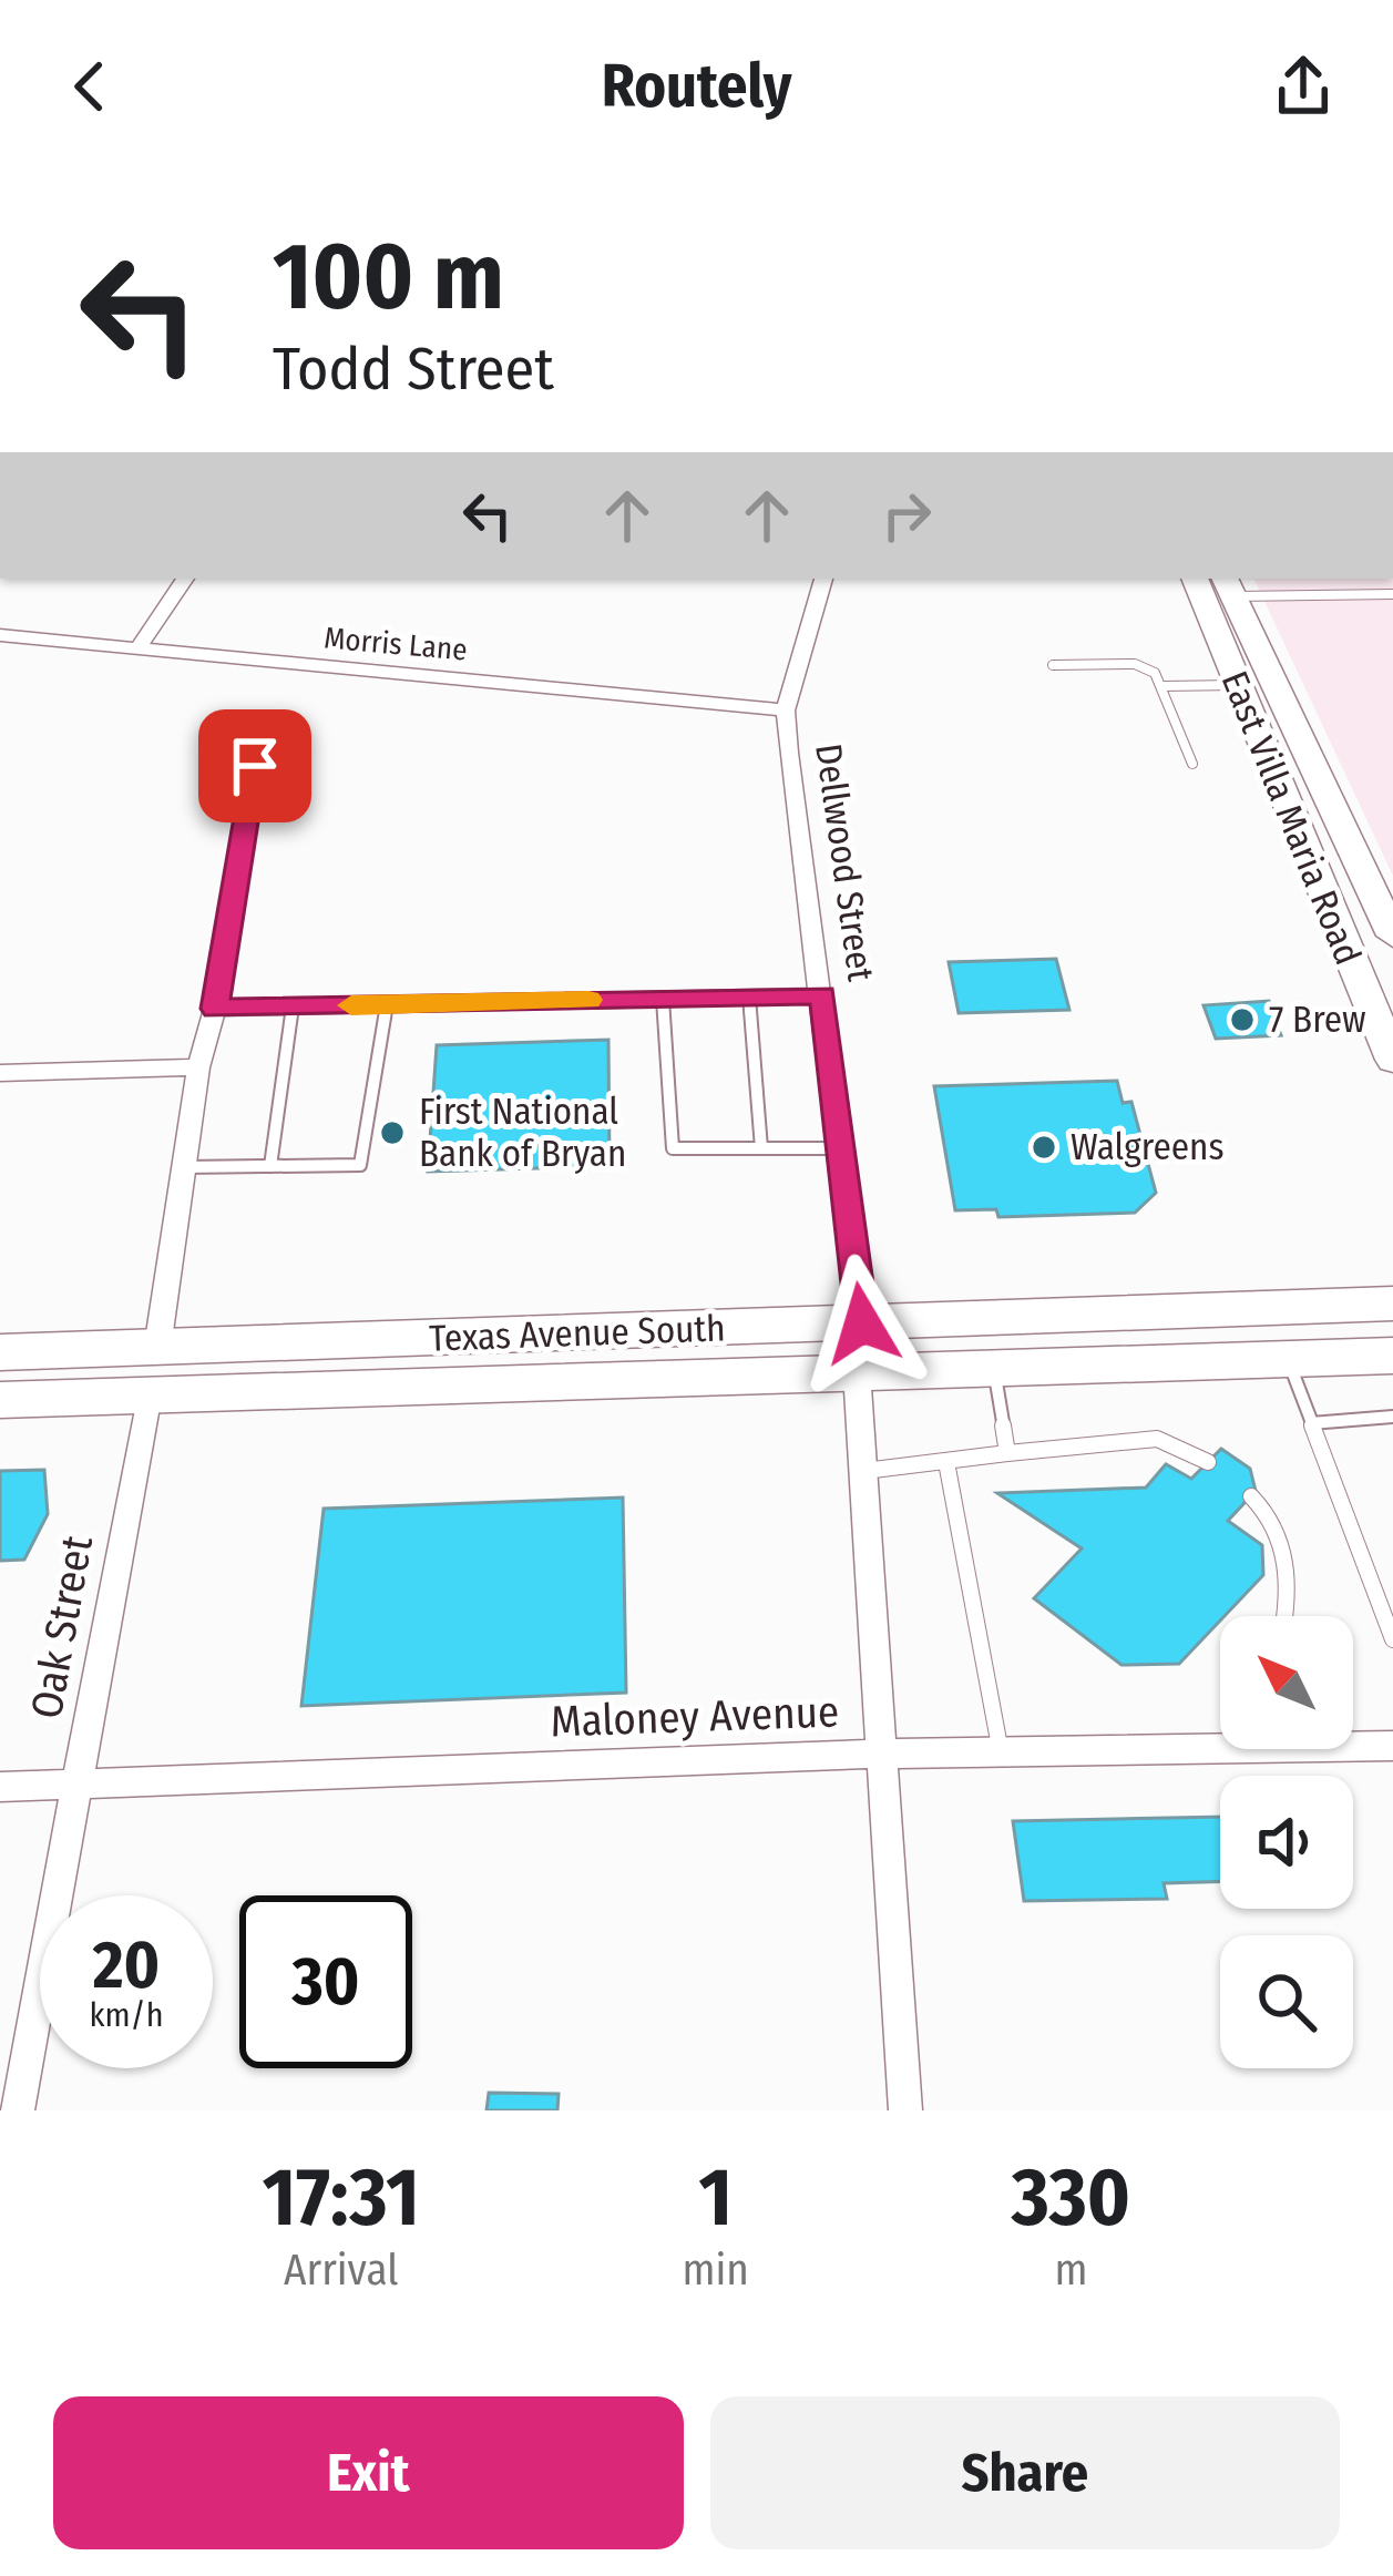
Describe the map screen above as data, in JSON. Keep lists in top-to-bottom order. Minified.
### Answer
{"streets":{"main road":["East Villa Maria Road","Texas Avenue South"],"street":["Morris Lane","Dellwood Street","Oak Street","Maloney Avenue"]},"crossings":[["Morris Lane","Dellwood Street"],["Dellwood Street","Texas Avenue South"],["Texas Avenue South","Oak Street"],["Oak Street","Maloney Avenue"]],"places":["7 Brew","First National Bank of Bryan","Walgreens"],"north":"top left","page":{"header":"Routely","turn":["100 m","Todd Street"],"speed":"20 km/h","limit":"30","eta":["17:31","Arrival","1","min","330","m"],"buttons":["Exit","Share"]}}
